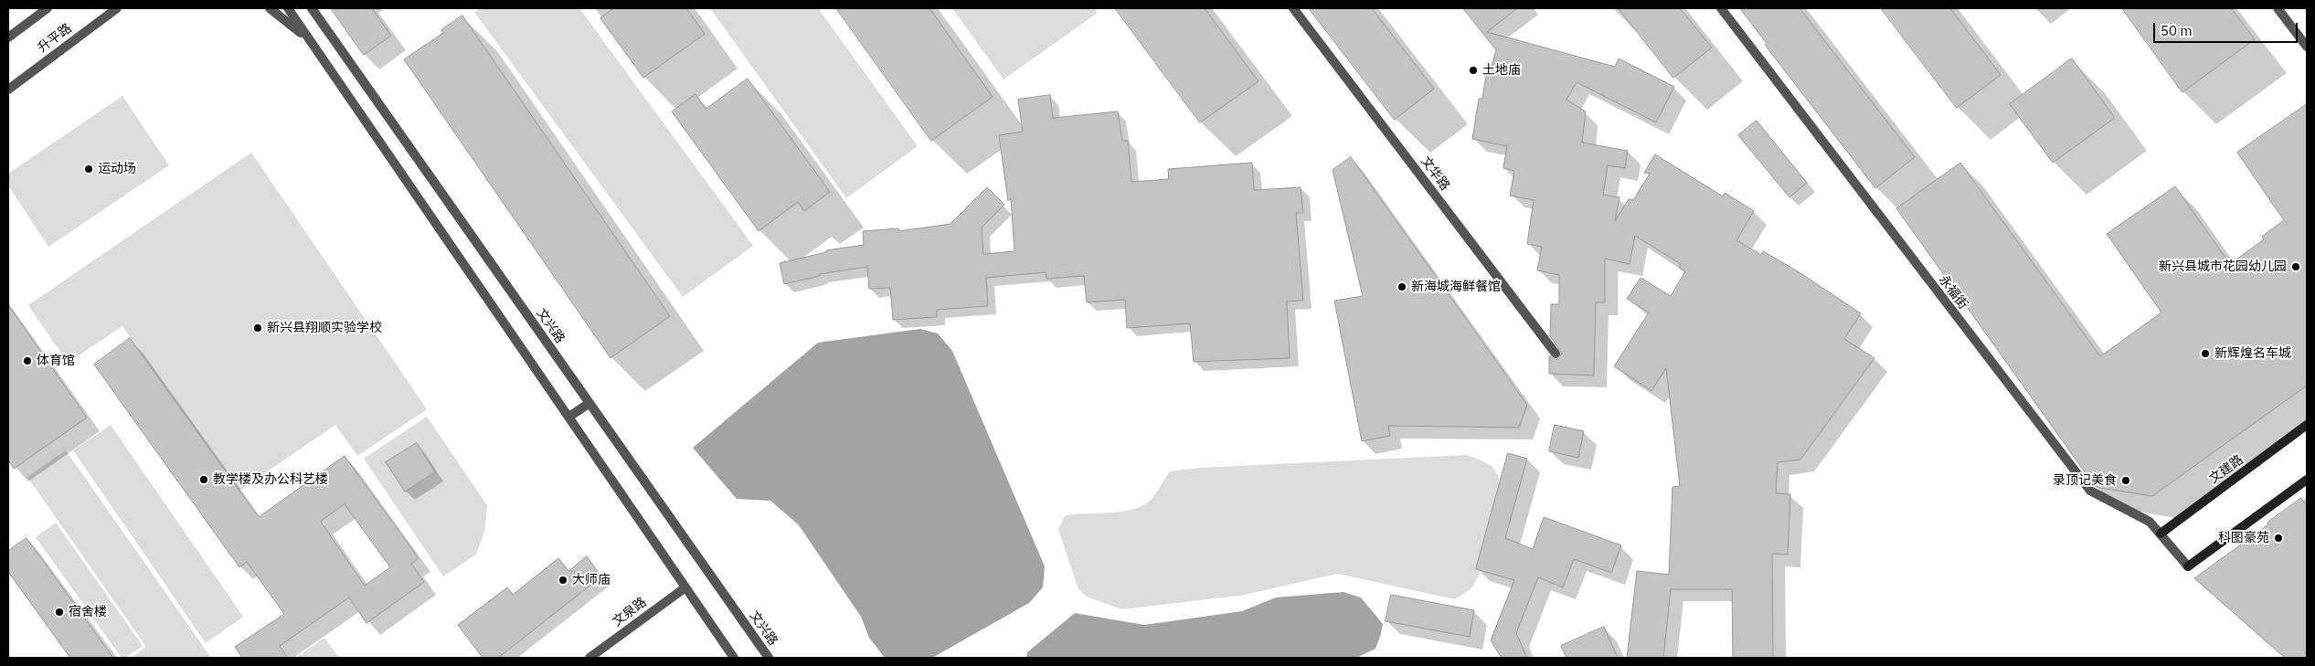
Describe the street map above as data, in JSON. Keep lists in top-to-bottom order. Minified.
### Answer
{"streets":{"main road":["文建路"],"street":["升平路","文华路","永福街","文兴路","文泉路"]},"crossings":[["永福街","文建路"]],"places":["土地庙","运动场","新兴县城市花园幼儿园","新海城海鲜餐馆","新兴县翔顺实验学校","新辉煌名车城","体育馆","教学楼及办公科艺楼","录顶记美食","科图豪苑","大师庙","宿舍楼"],"scale_bar":"50 m"}
